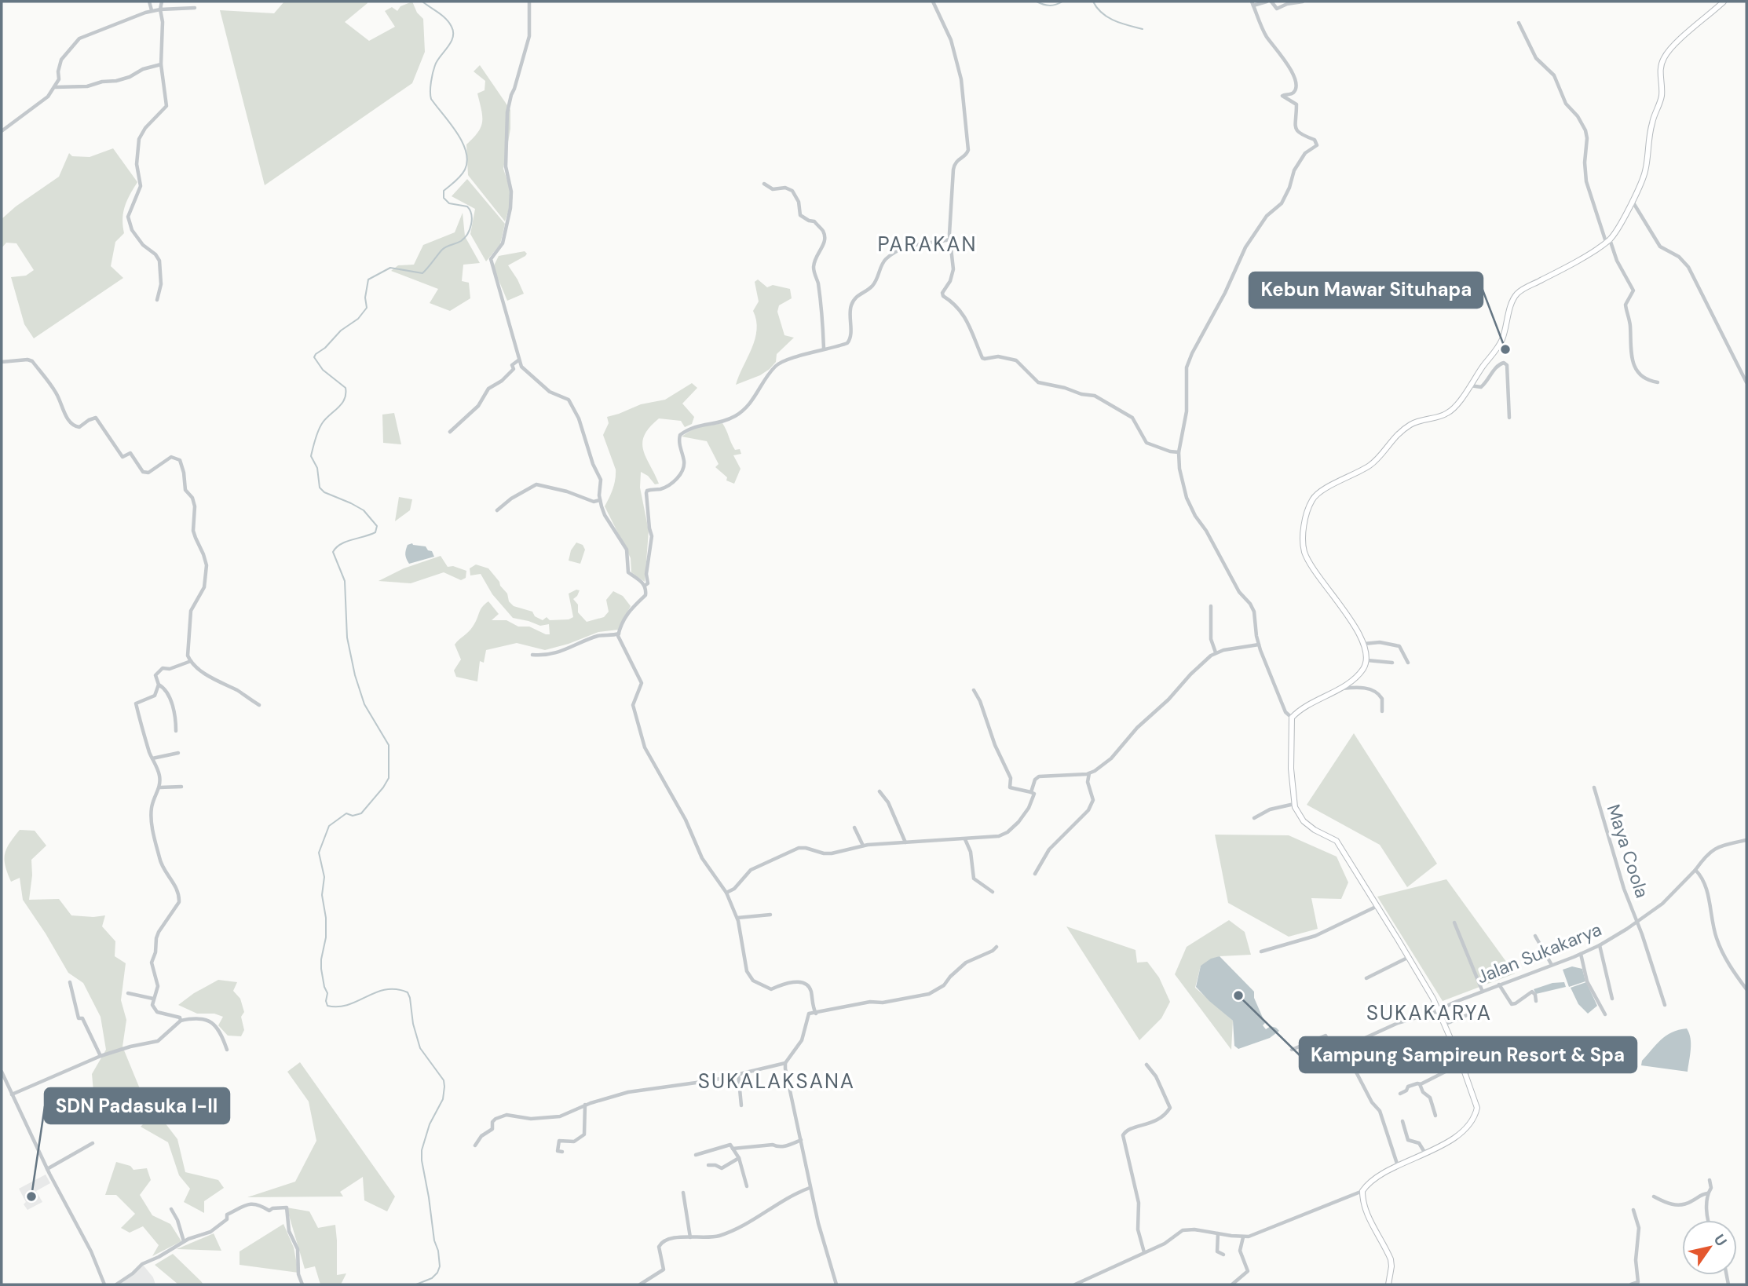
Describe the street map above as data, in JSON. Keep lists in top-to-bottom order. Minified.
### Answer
{"streets":{"street":["Maya Coola","Jalan Sukakarya"]},"crossings":[["Maya Coola","Jalan Sukakarya"]],"districts":["PARAKAN","SUKAKARYA","SUKALAKSANA"],"places":["Kebun Mawar Situhapa","Kampung Sampireun Resort & Spa","SDN Padasuka I-II"],"north":"top right"}
